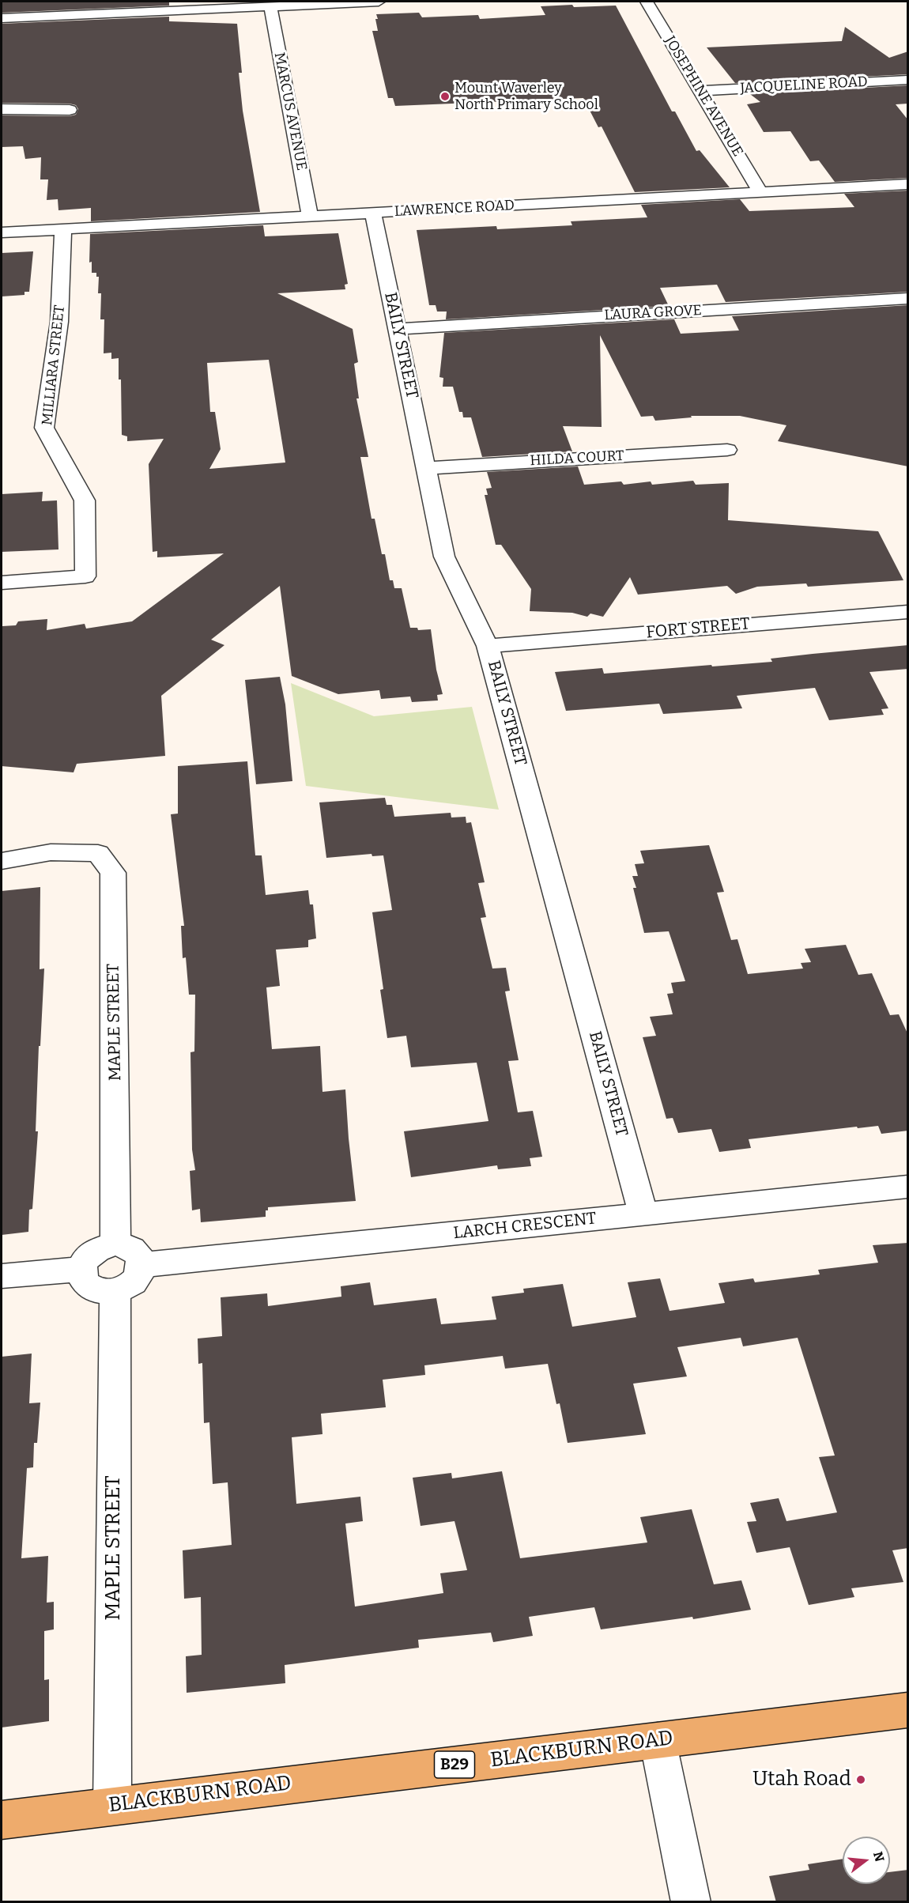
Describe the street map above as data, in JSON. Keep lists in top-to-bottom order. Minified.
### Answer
{"streets":{"main road":["BLACKBURN ROAD","B29"],"street":["JACQUELINE ROAD","JOSEPHINE AVENUE","MARCUS AVENUE","LAWRENCE ROAD","LAURA GROVE","BAILY STREET","MILLIARA STREET","HILDA COURT","FORT STREET","MAPLE STREET","LARCH CRESCENT"]},"crossings":[["JACQUELINE ROAD","JOSEPHINE AVENUE"],["JOSEPHINE AVENUE","LAWRENCE ROAD"],["MARCUS AVENUE","LAWRENCE ROAD"],["LAWRENCE ROAD","BAILY STREET"],["LAWRENCE ROAD","MILLIARA STREET"],["LAURA GROVE","BAILY STREET"],["BAILY STREET","HILDA COURT"],["BAILY STREET","FORT STREET"],["BAILY STREET","LARCH CRESCENT"],["MAPLE STREET","LARCH CRESCENT"],["MAPLE STREET","BLACKBURN ROAD"]],"places":["Mount Waverley North Primary School","Utah Road"],"north":"right"}
